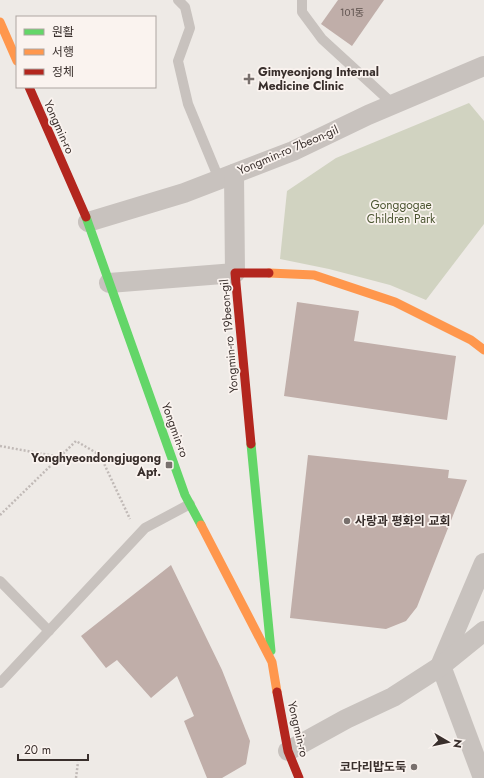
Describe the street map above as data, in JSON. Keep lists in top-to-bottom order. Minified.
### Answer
{"streets":{"street":["Yongmin-ro","Yongmin-ro 7beon-gil","Yongmin-ro 19beon-gil"]},"crossings":[["Yongmin-ro","Yongmin-ro 7beon-gil"],["Yongmin-ro","Yongmin-ro 19beon-gil"]],"parks":["Gonggogae Children Park"],"places":{"health":["Gimyeonjong Internal Medicine Clinic"],"transit":["Yonghyeondongjugong Apt."],"other":["사랑과 평화의 교회","코다리밥도둑"]},"house_numbers":["101동"],"legend":["원활","서행","정체"],"scale_bar":"20 m","north":"right"}
